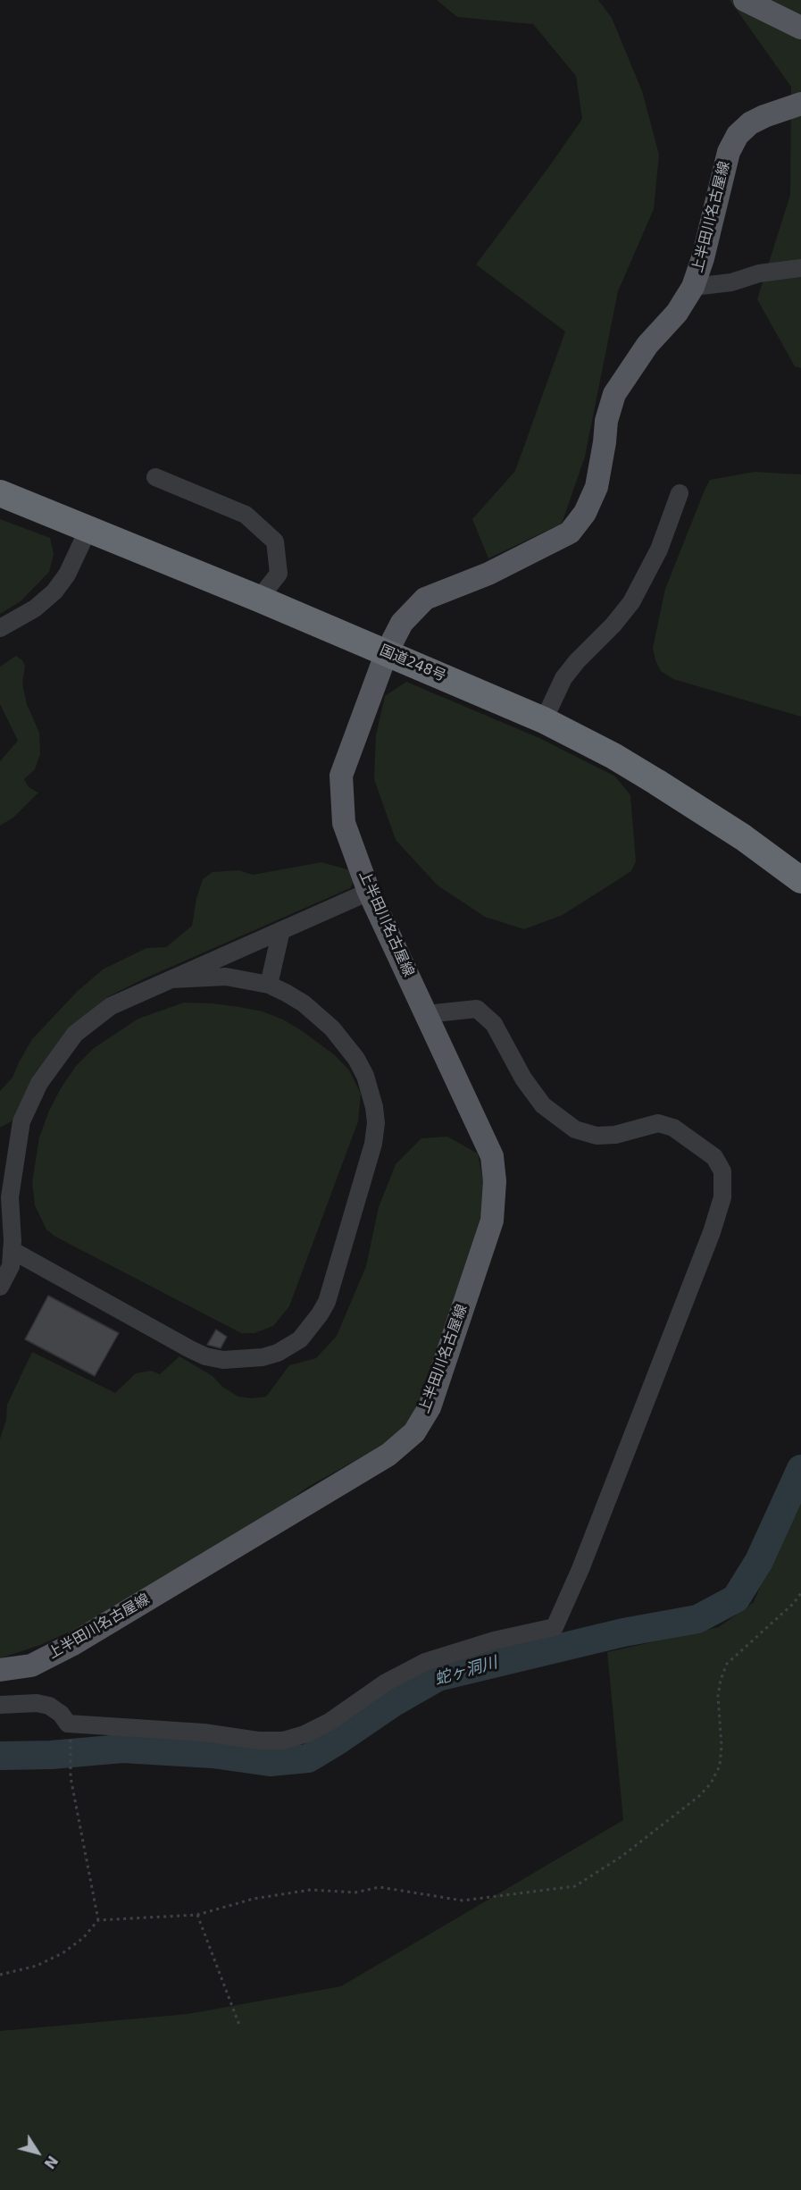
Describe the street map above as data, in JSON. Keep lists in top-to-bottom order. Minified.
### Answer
{"streets":{"highway":["国道248号"],"main road":["上半田川名古屋線"]},"crossings":[["上半田川名古屋線","国道248号"]],"water":["蛇ヶ洞川"],"north":"bottom right"}
